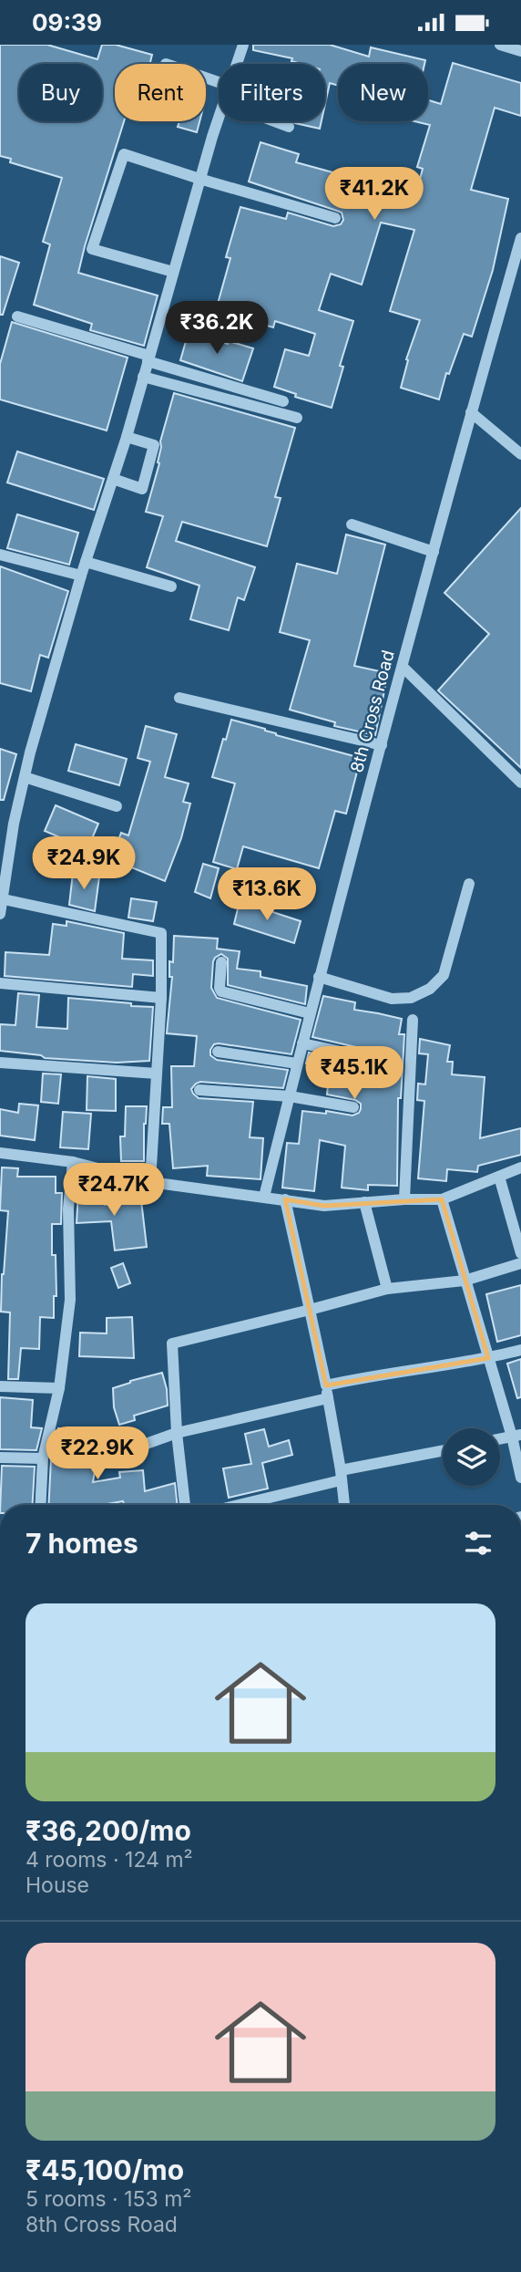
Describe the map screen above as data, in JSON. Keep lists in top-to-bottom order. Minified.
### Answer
{"streets":{"street":["8th Cross Road"]},"page":{"status":"09:39","chip":["Buy","Rent","Filters","New"],"price":["₹41.2K","₹36.2K","₹24.9K","₹13.6K","₹45.1K","₹24.7K","₹22.9K"],"heading":"7 homes","list":[{"name":"₹36,200/mo","note":"4 rooms · 124 m² · House"},{"name":"₹45,100/mo","note":"5 rooms · 153 m² · 8th Cross Road"}]}}
